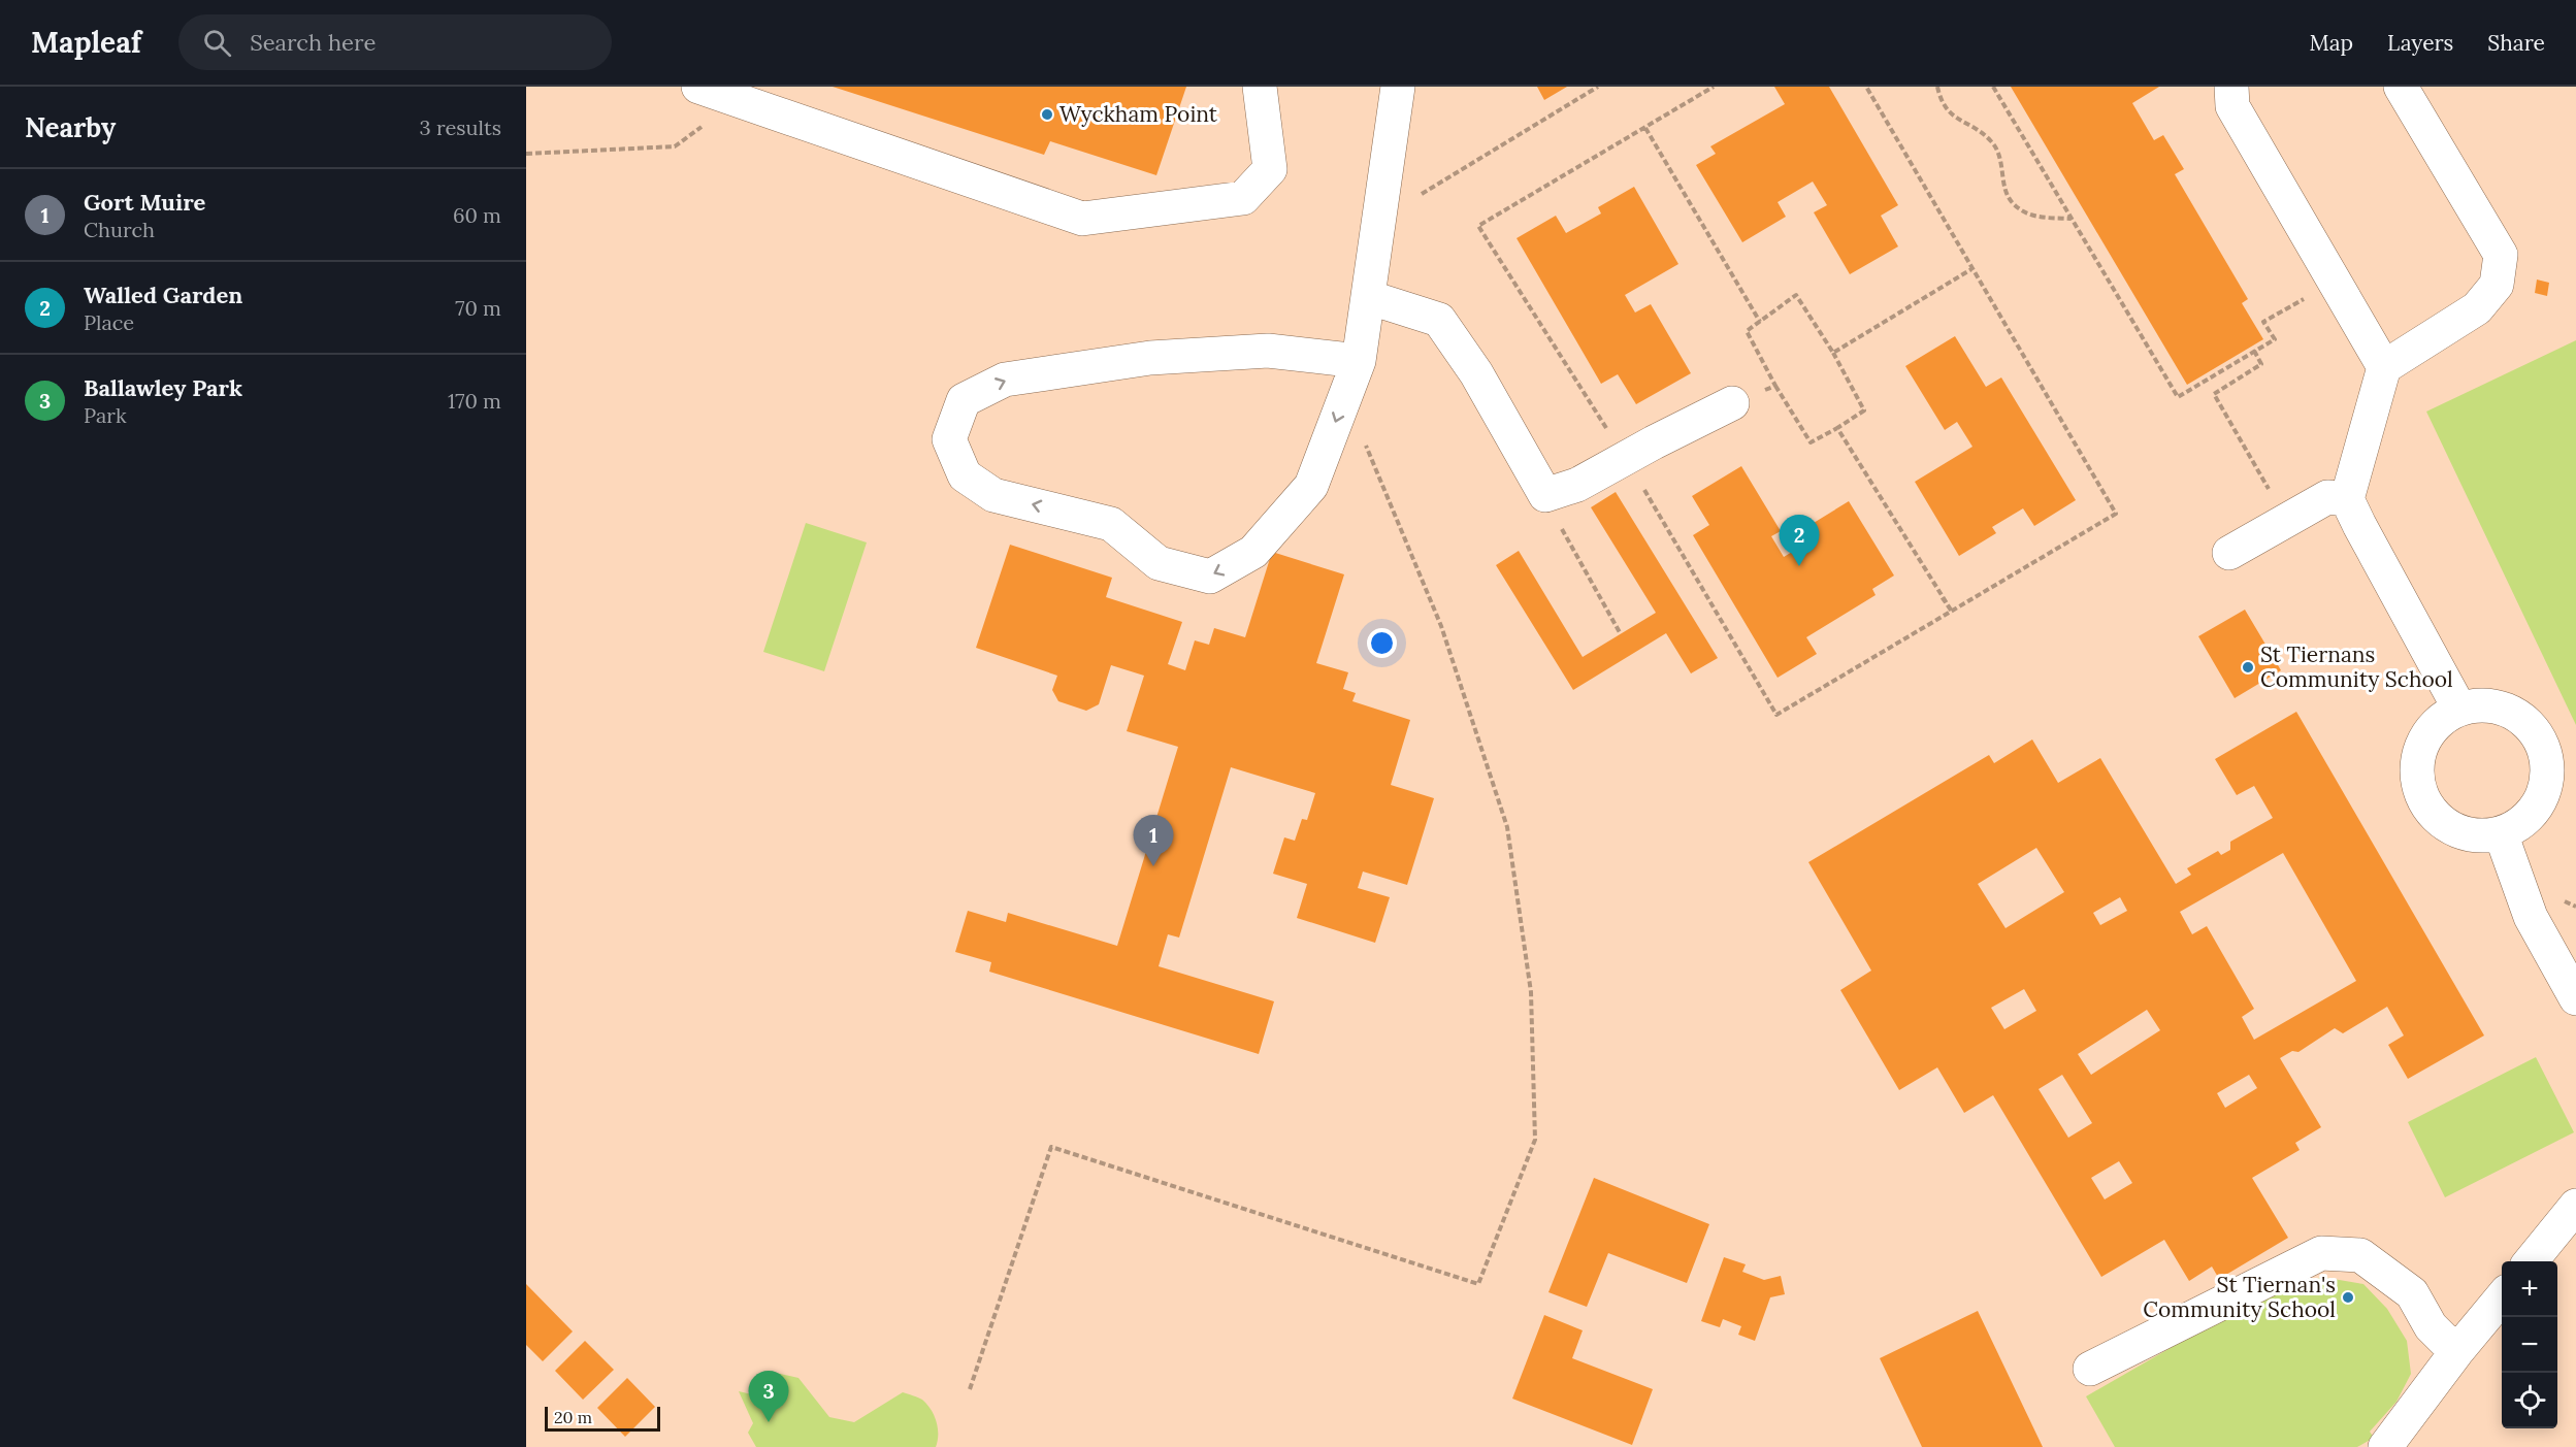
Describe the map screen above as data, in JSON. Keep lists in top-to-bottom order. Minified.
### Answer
{"places":["Wyckham Point","St Tiernans Community School","St Tiernan's Community School"],"scale_bar":"20 m","page":{"header":"Mapleaf","search":"Search here","nav":["Map","Layers","Share"],"heading":["Nearby","3 results"],"list":[{"mark":"1","name":"Gort Muire","note":"Church","value":"60 m"},{"mark":"2","name":"Walled Garden","note":"Place","value":"70 m"},{"mark":"3","name":"Ballawley Park","note":"Park","value":"170 m"}],"pins":["2","1","3"],"map_buttons":["+","−"],"scale":"20 m"}}
